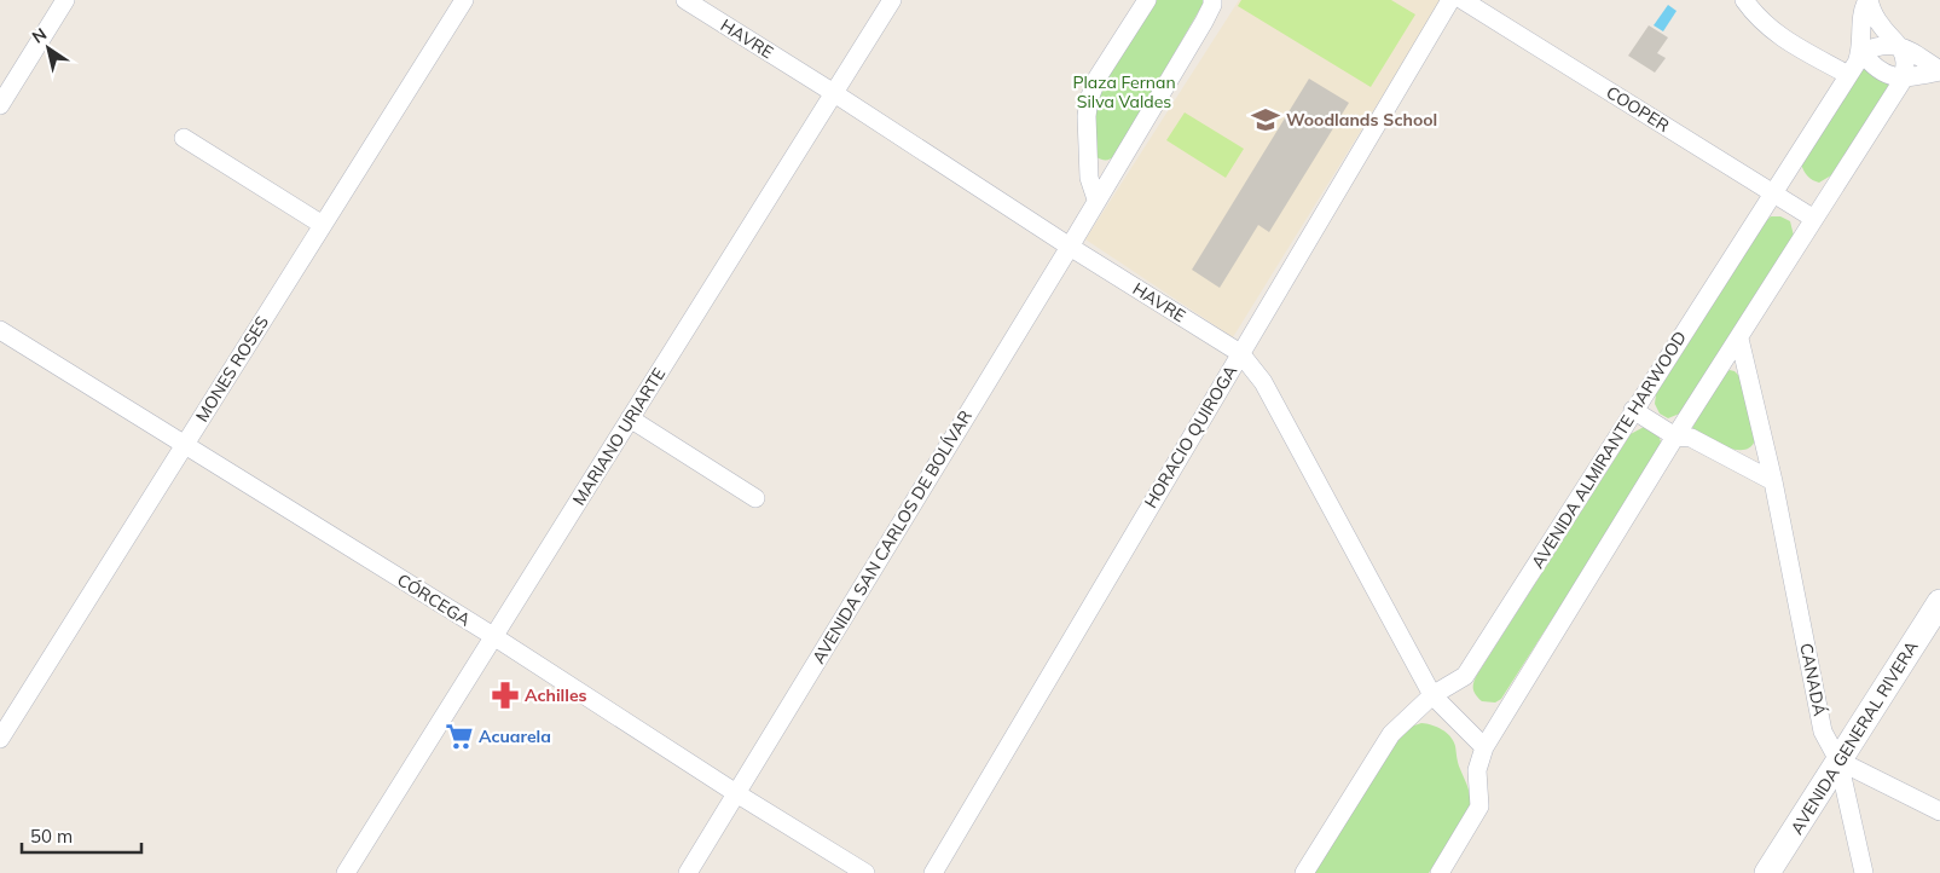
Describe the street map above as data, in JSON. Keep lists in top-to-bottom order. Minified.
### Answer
{"streets":{"main road":["AVENIDA GENERAL RIVERA"],"street":["HAVRE","COOPER","MONES ROSES","MARIANO URIARTE","HORACIO QUIROGA","AVENIDA ALMIRANTE HARWOOD","AVENIDA SAN CARLOS DE BOLÍVAR","CÓRCEGA","CANADÁ"]},"crossings":[["HAVRE","MARIANO URIARTE"],["HAVRE","HORACIO QUIROGA"],["HAVRE","AVENIDA ALMIRANTE HARWOOD"],["HAVRE","AVENIDA SAN CARLOS DE BOLÍVAR"],["COOPER","AVENIDA ALMIRANTE HARWOOD"],["MONES ROSES","CÓRCEGA"],["MARIANO URIARTE","CÓRCEGA"],["AVENIDA SAN CARLOS DE BOLÍVAR","CÓRCEGA"],["CANADÁ","AVENIDA GENERAL RIVERA"]],"parks":["Plaza Fernan Silva Valdes"],"places":{"school or university":["Woodlands School"],"pharmacy":["Achilles"],"supermarket":["Acuarela"]},"scale_bar":"50 m","north":"top left"}
